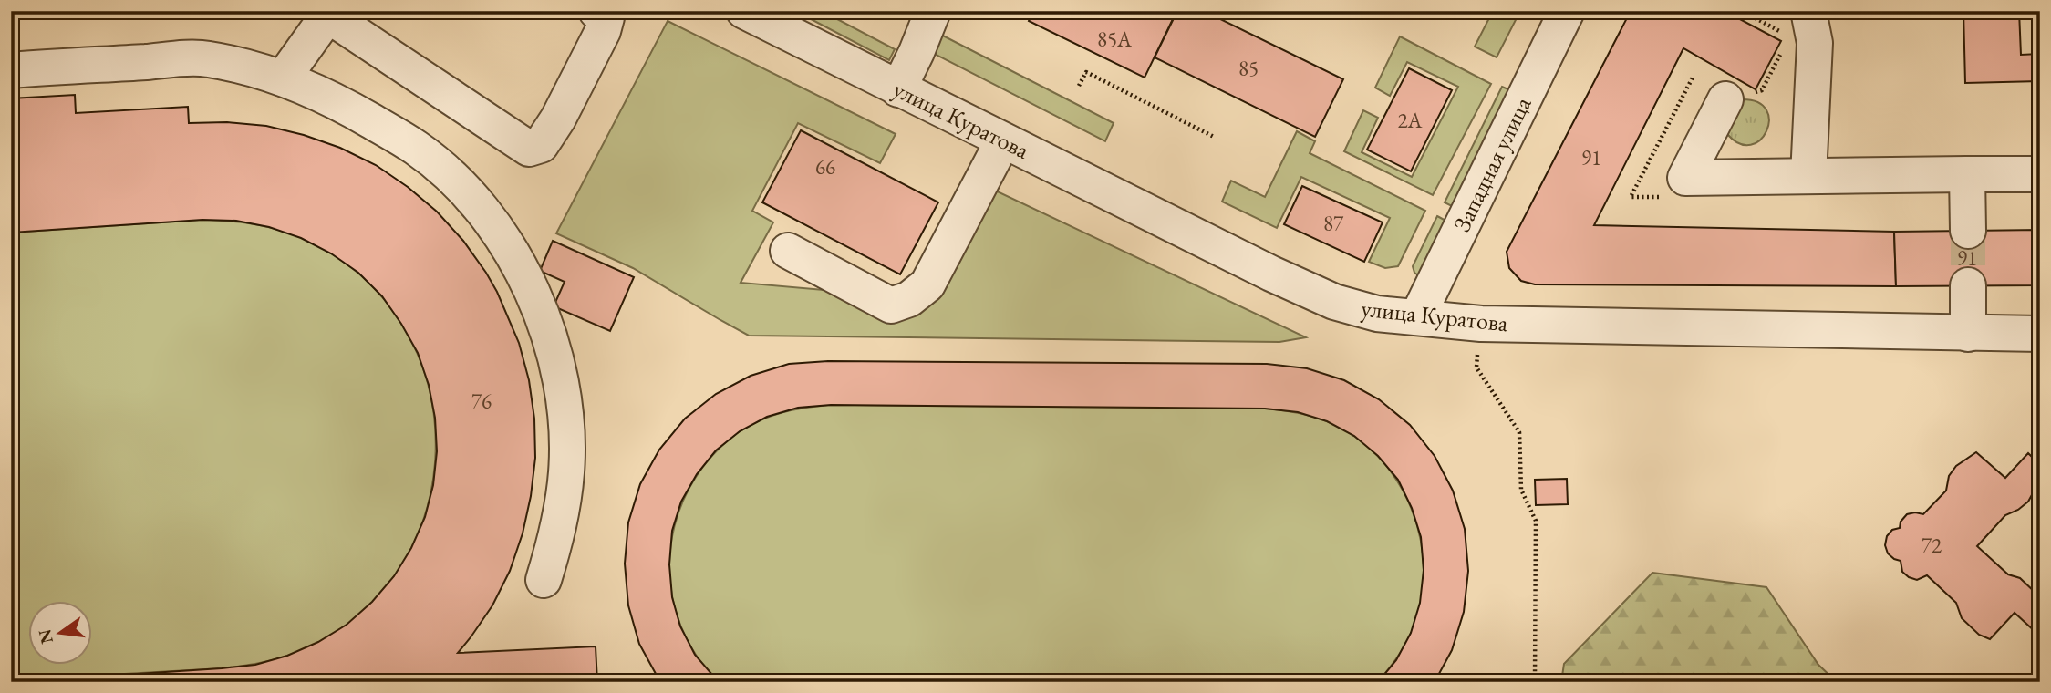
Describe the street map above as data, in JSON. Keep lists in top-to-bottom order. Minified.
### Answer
{"streets":{"street":["улица Куратова","Западная улица"]},"crossings":[["улица Куратова","Западная улица"]],"house_numbers":["85А","85","2А","91","66","87","91","76","72"],"north":"left"}
